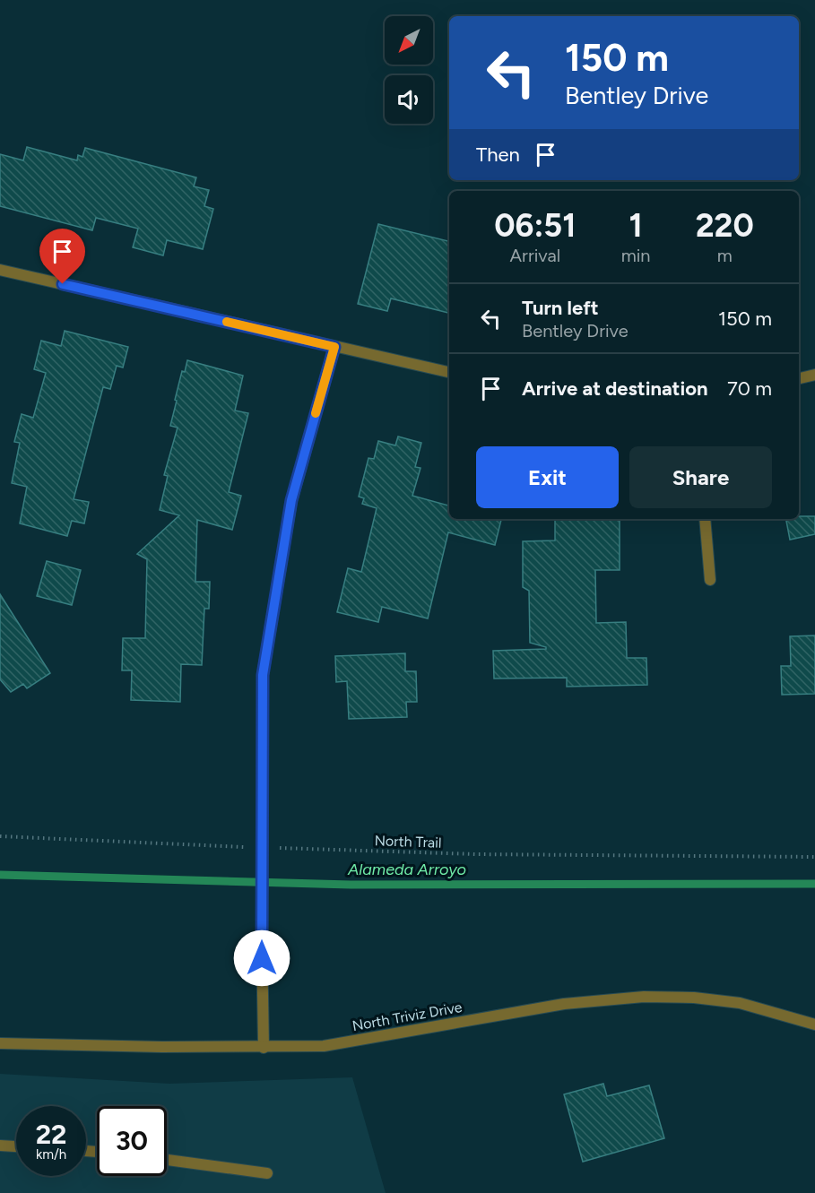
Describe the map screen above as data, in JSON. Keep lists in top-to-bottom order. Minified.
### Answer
{"streets":{"street":["North Triviz Drive"],"path":["North Trail"]},"water":["Alameda Arroyo"],"north":"bottom left","page":{"turn":["150 m","Bentley Drive"],"then":"Then","eta":["06:51","Arrival","1","min","220","m"],"list":[{"name":"Turn left","note":"Bentley Drive","value":"150 m"},{"name":"Arrive at destination","value":"70 m"}],"buttons":["Exit","Share"],"speed":"22 km/h","limit":"30"}}
